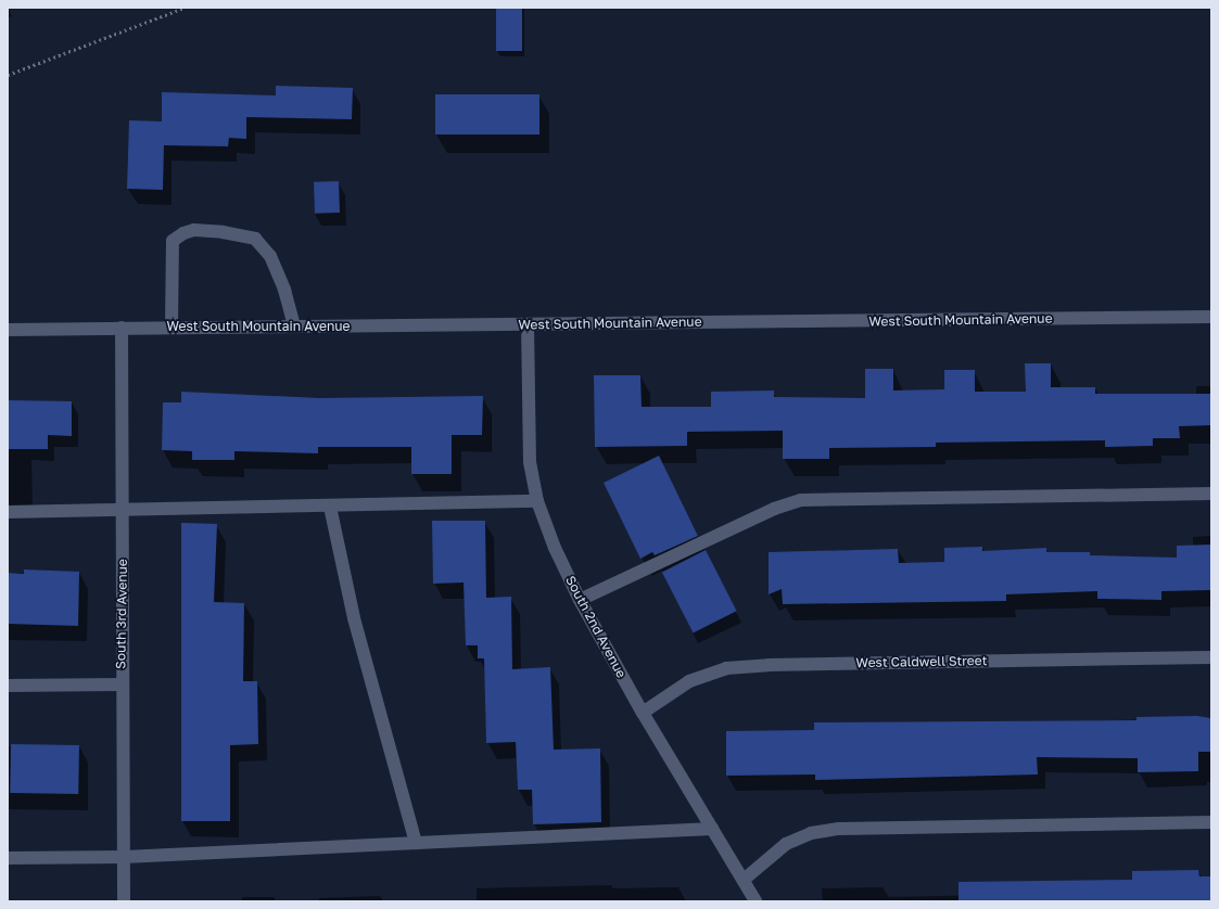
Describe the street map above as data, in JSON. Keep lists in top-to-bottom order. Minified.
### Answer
{"streets":{"street":["West South Mountain Avenue","South 3rd Avenue","South 2nd Avenue","West Caldwell Street"]},"crossings":[["West South Mountain Avenue","South 3rd Avenue"],["West South Mountain Avenue","South 2nd Avenue"],["South 2nd Avenue","West Caldwell Street"]]}
